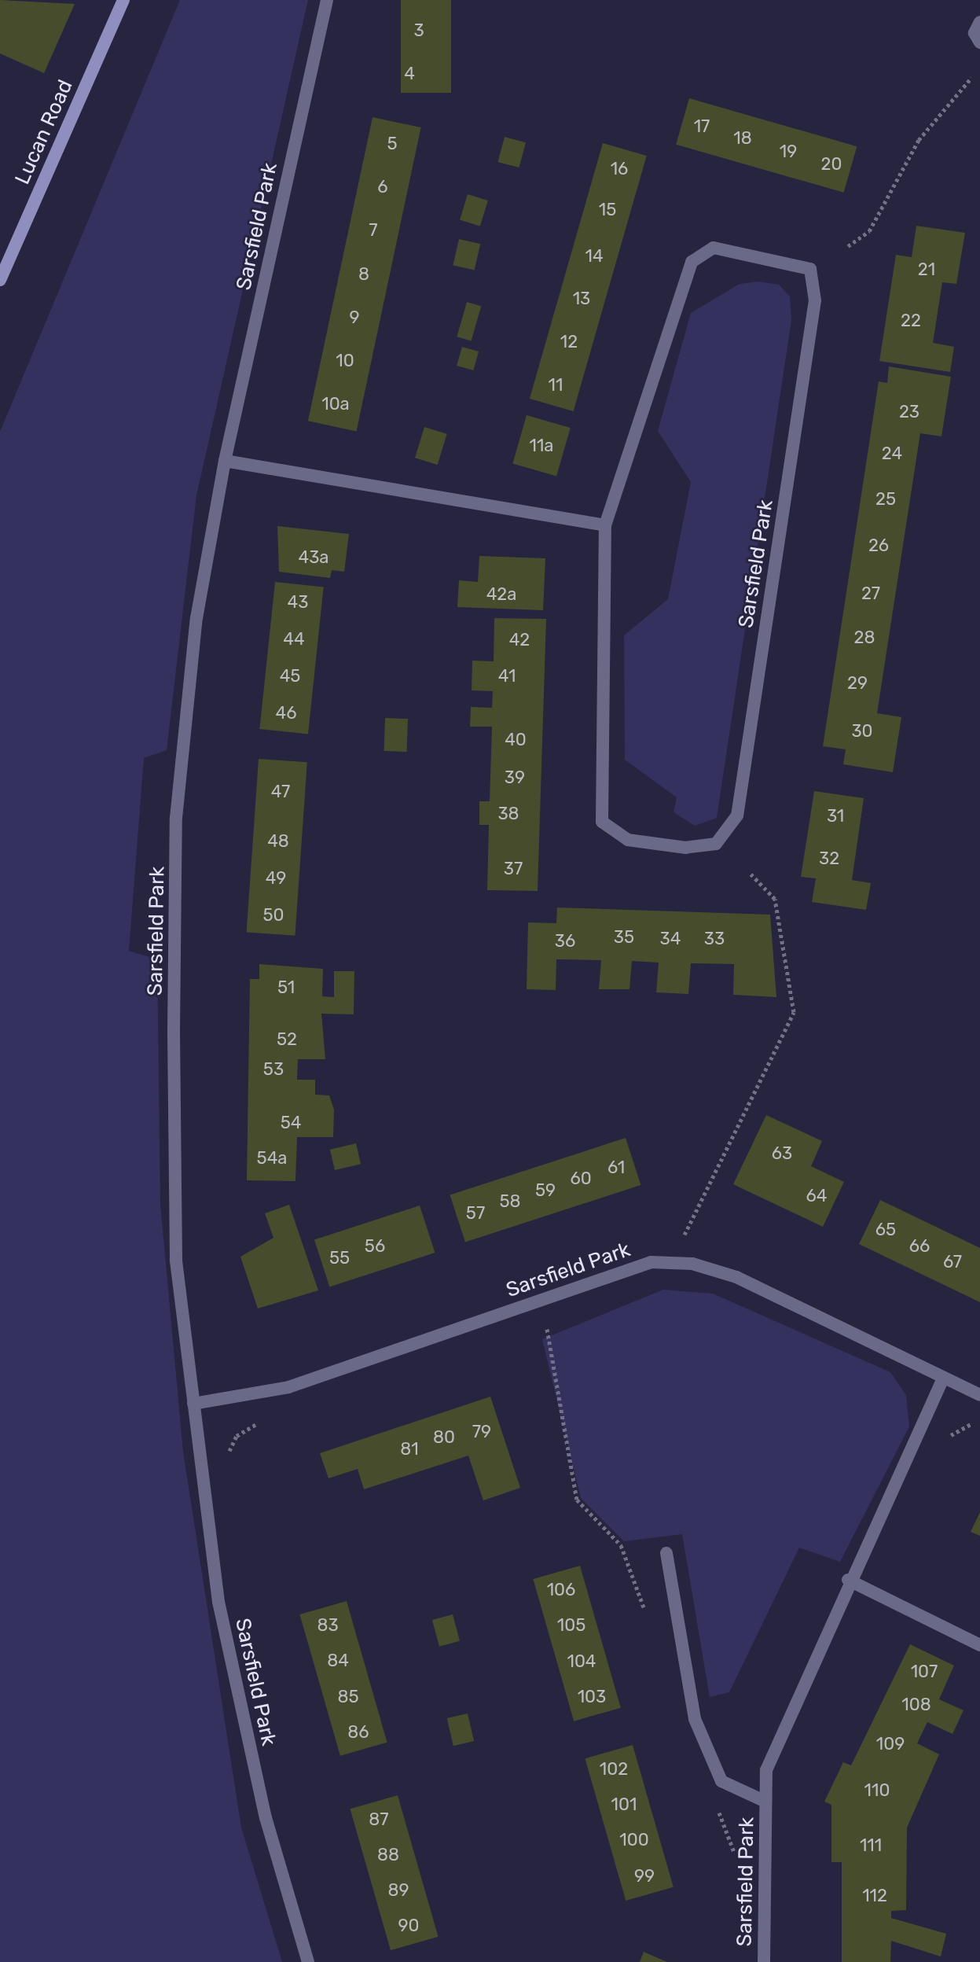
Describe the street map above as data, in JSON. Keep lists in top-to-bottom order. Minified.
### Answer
{"streets":{"main road":["Lucan Road"],"street":["Sarsfield Park"]},"house_numbers":["3","4","17","18","5","19","20","16","6","15","7","14","21","8","13","9","22","12","10","11","10a","23","11a","24","25","26","43a","27","42a","43","28","44","42","45","41","29","46","30","40","39","47","38","31","48","32","37","49","50","35","34","33","36","51","52","53","54","63","54a","61","60","59","64","58","57","65","56","66","55","67","79","80","81","106","83","105","84","104","107","85","103","108","86","109","102","110","101","87","100","111","88","99","89","112","90"]}
